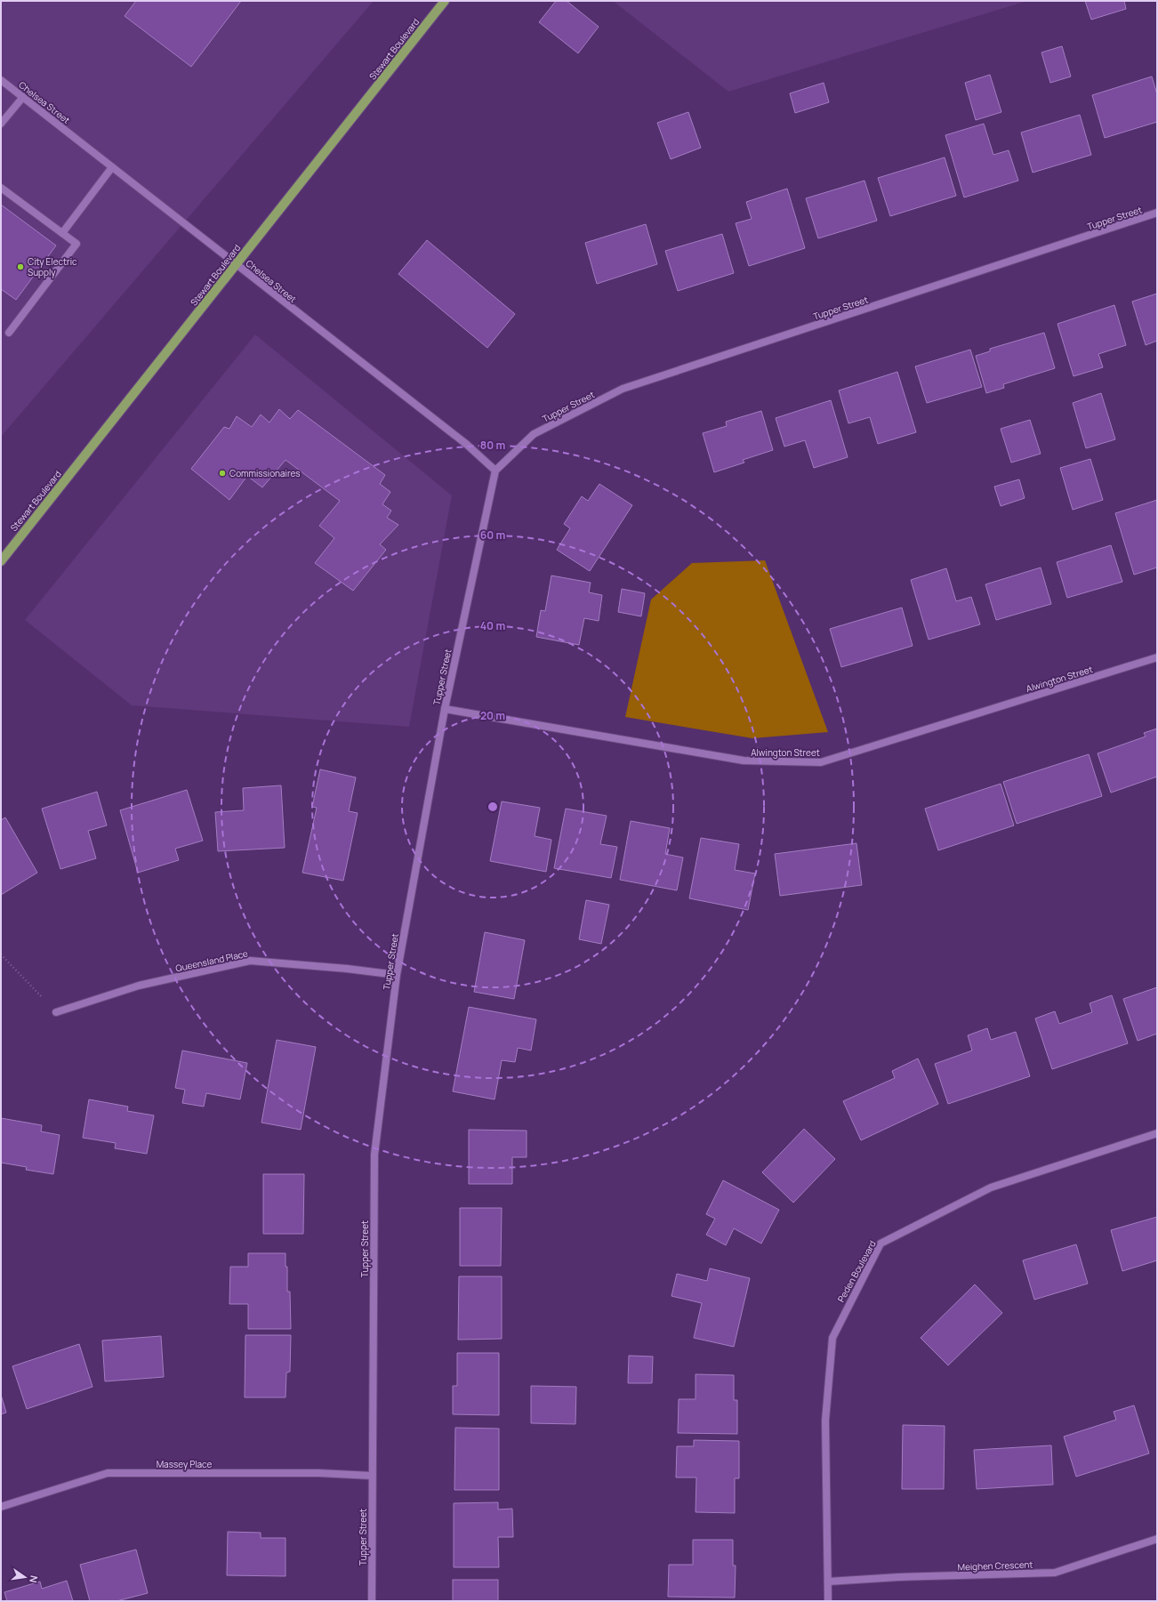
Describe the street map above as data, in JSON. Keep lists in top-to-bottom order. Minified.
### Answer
{"streets":{"main road":["Stewart Boulevard"],"street":["Chelsea Street","Tupper Street","Alwington Street","Queensland Place","Peden Boulevard","Massey Place","Meighen Crescent"]},"crossings":[["Stewart Boulevard","Chelsea Street"],["Chelsea Street","Tupper Street"],["Tupper Street","Alwington Street"],["Tupper Street","Queensland Place"],["Tupper Street","Massey Place"],["Peden Boulevard","Meighen Crescent"]],"places":["City Electric Supply","Commissionaires"],"north":"right","rings":["80 m","60 m","40 m","20 m"]}
